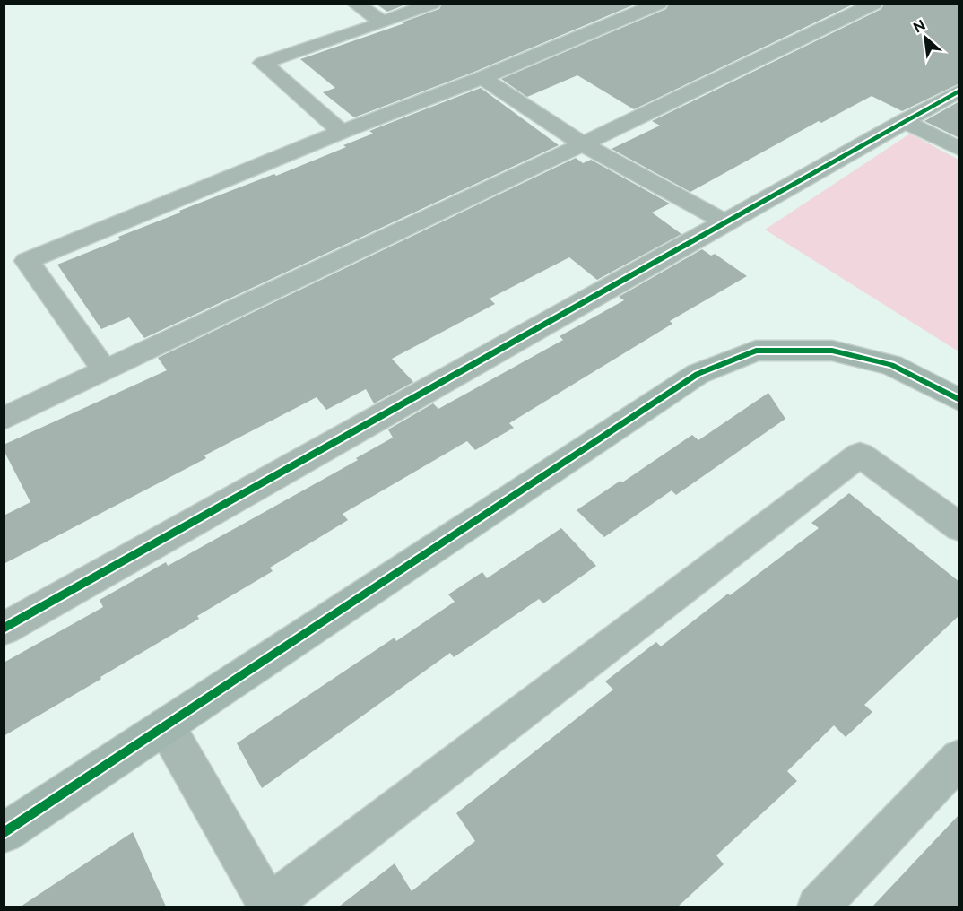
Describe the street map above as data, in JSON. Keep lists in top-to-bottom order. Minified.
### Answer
{"north":"top left"}
